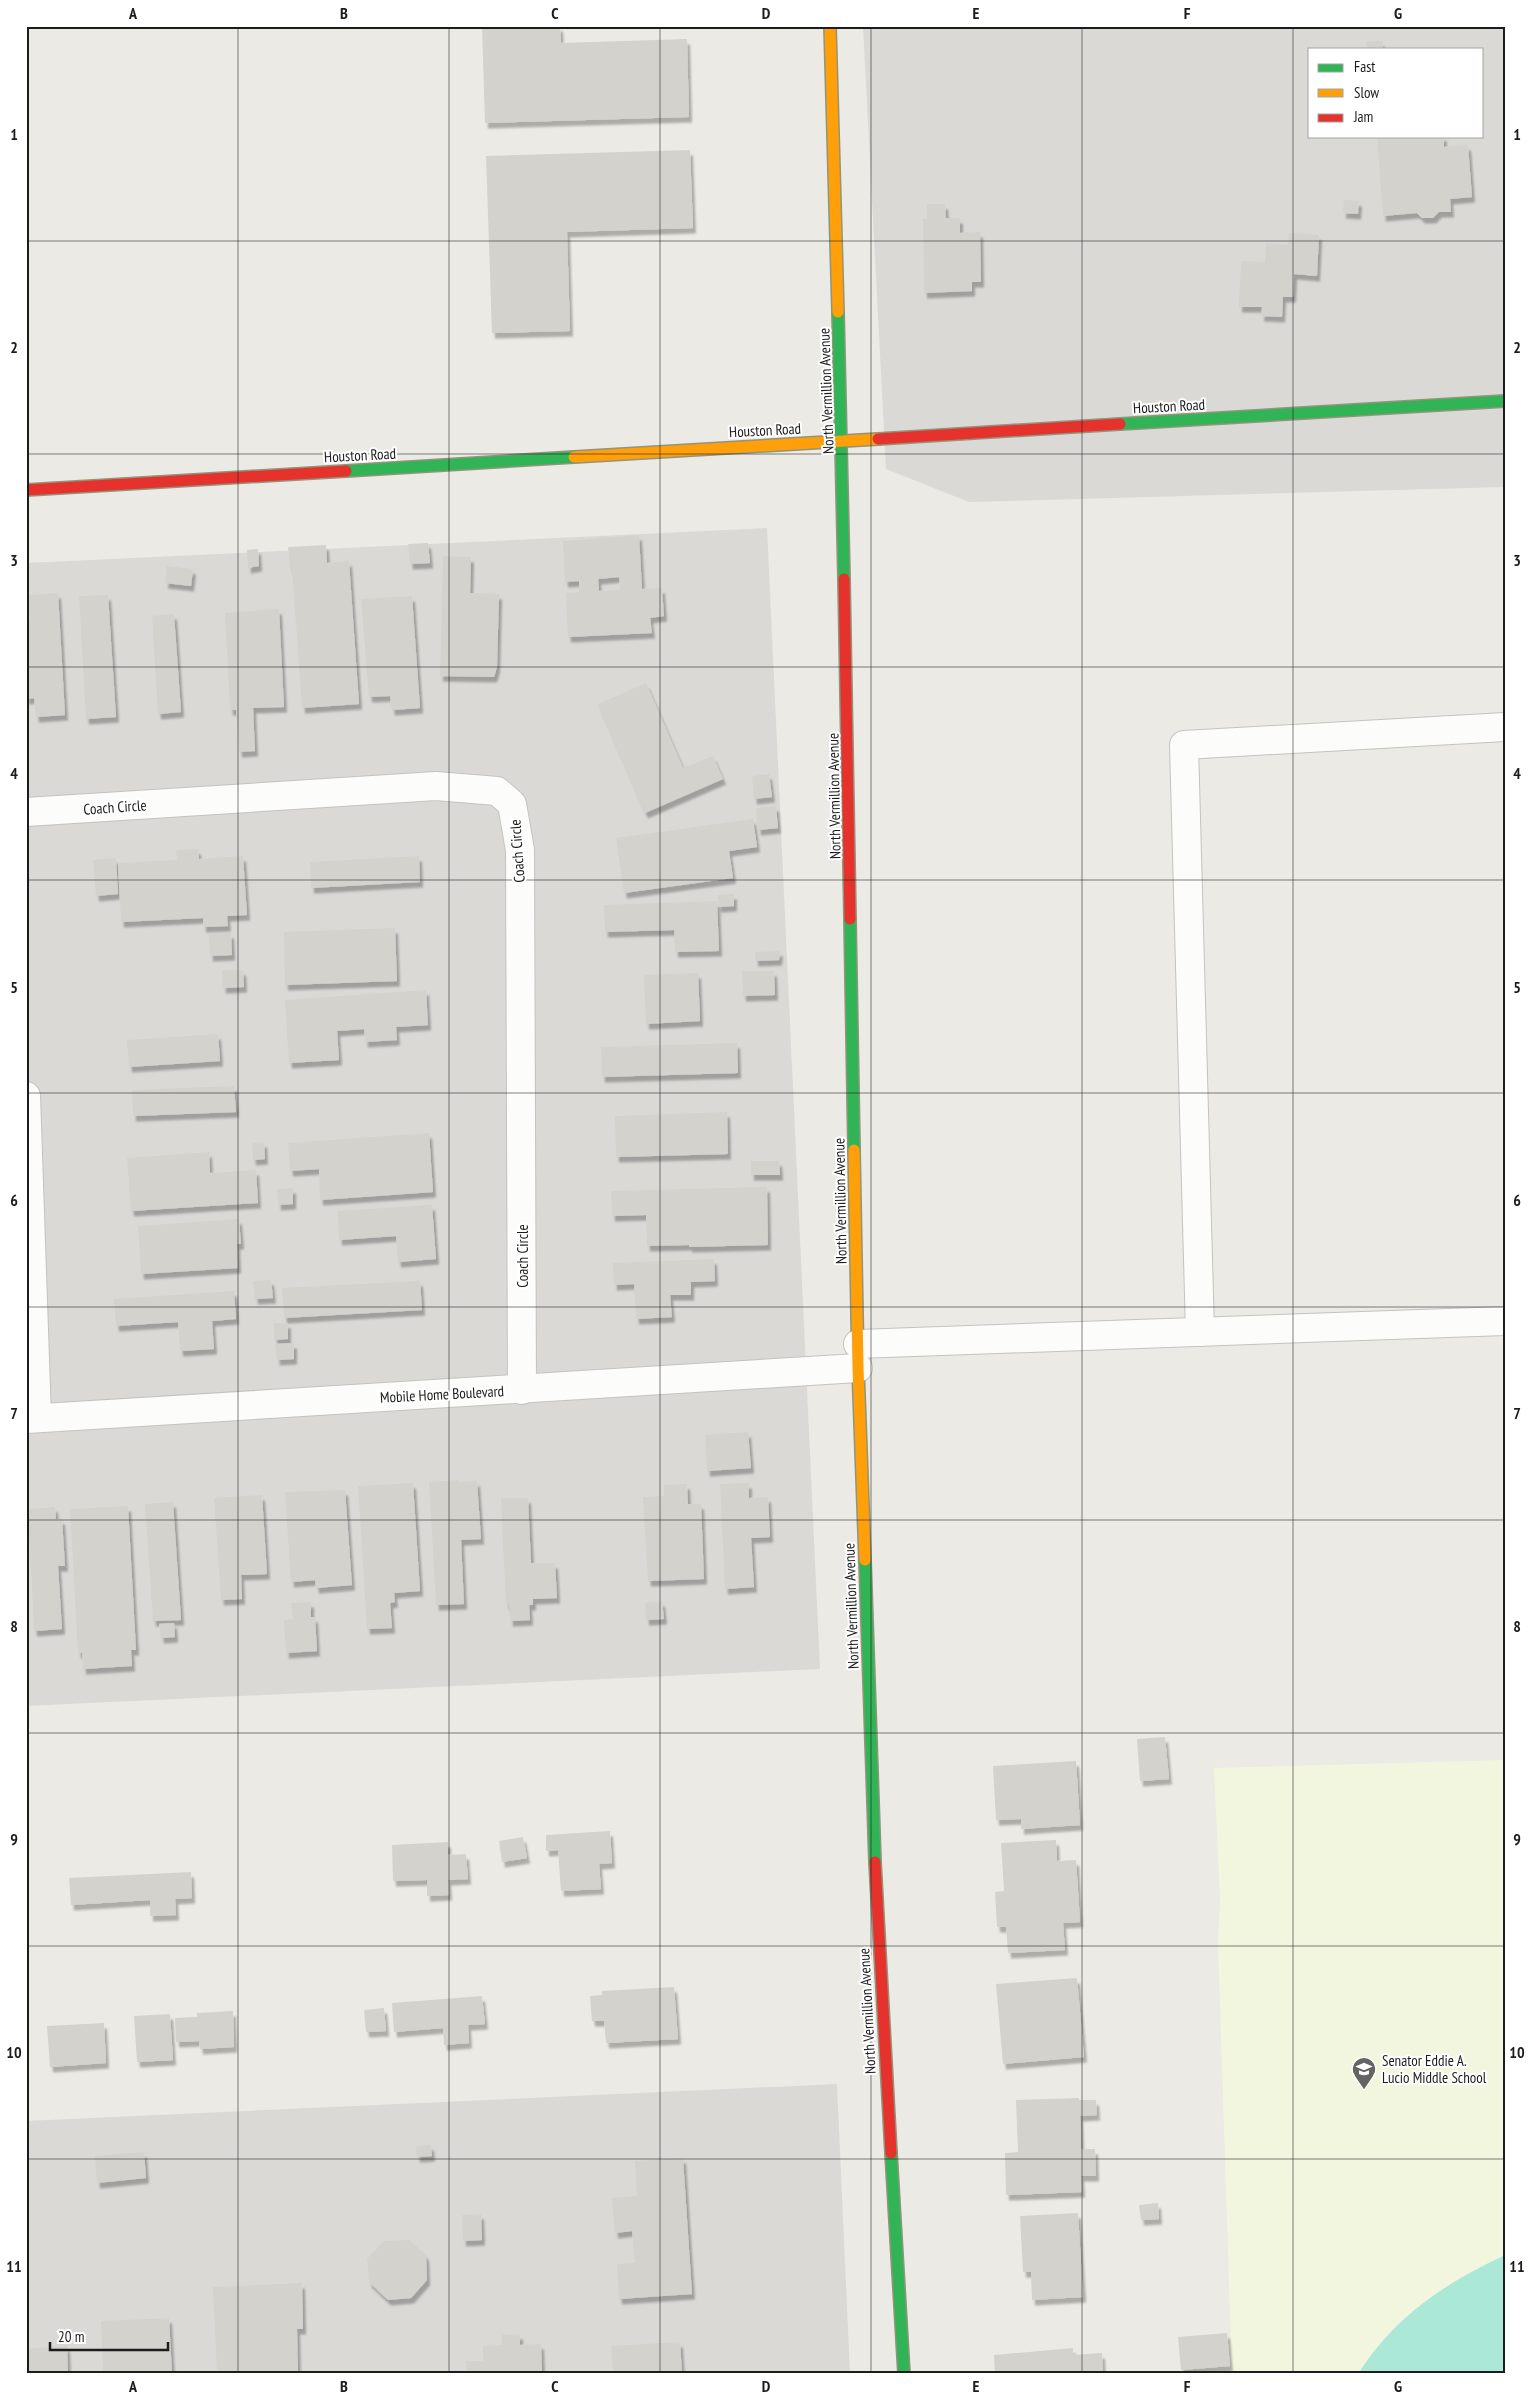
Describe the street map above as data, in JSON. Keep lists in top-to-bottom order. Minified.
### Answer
{"streets":{"street":["North Vermillion Avenue","Houston Road","Coach Circle","Mobile Home Boulevard"]},"crossings":[["North Vermillion Avenue","Houston Road"],["North Vermillion Avenue","Mobile Home Boulevard"],["Coach Circle","Mobile Home Boulevard"]],"places":{"school or university":["Senator Eddie A. Lucio Middle School"]},"legend":["Fast","Slow","Jam"],"scale_bar":"20 m","grid":{"columns":["A","B","C","D","E","F","G"],"rows":["1","2","3","4","5","6","7","8","9","10","11"]}}
